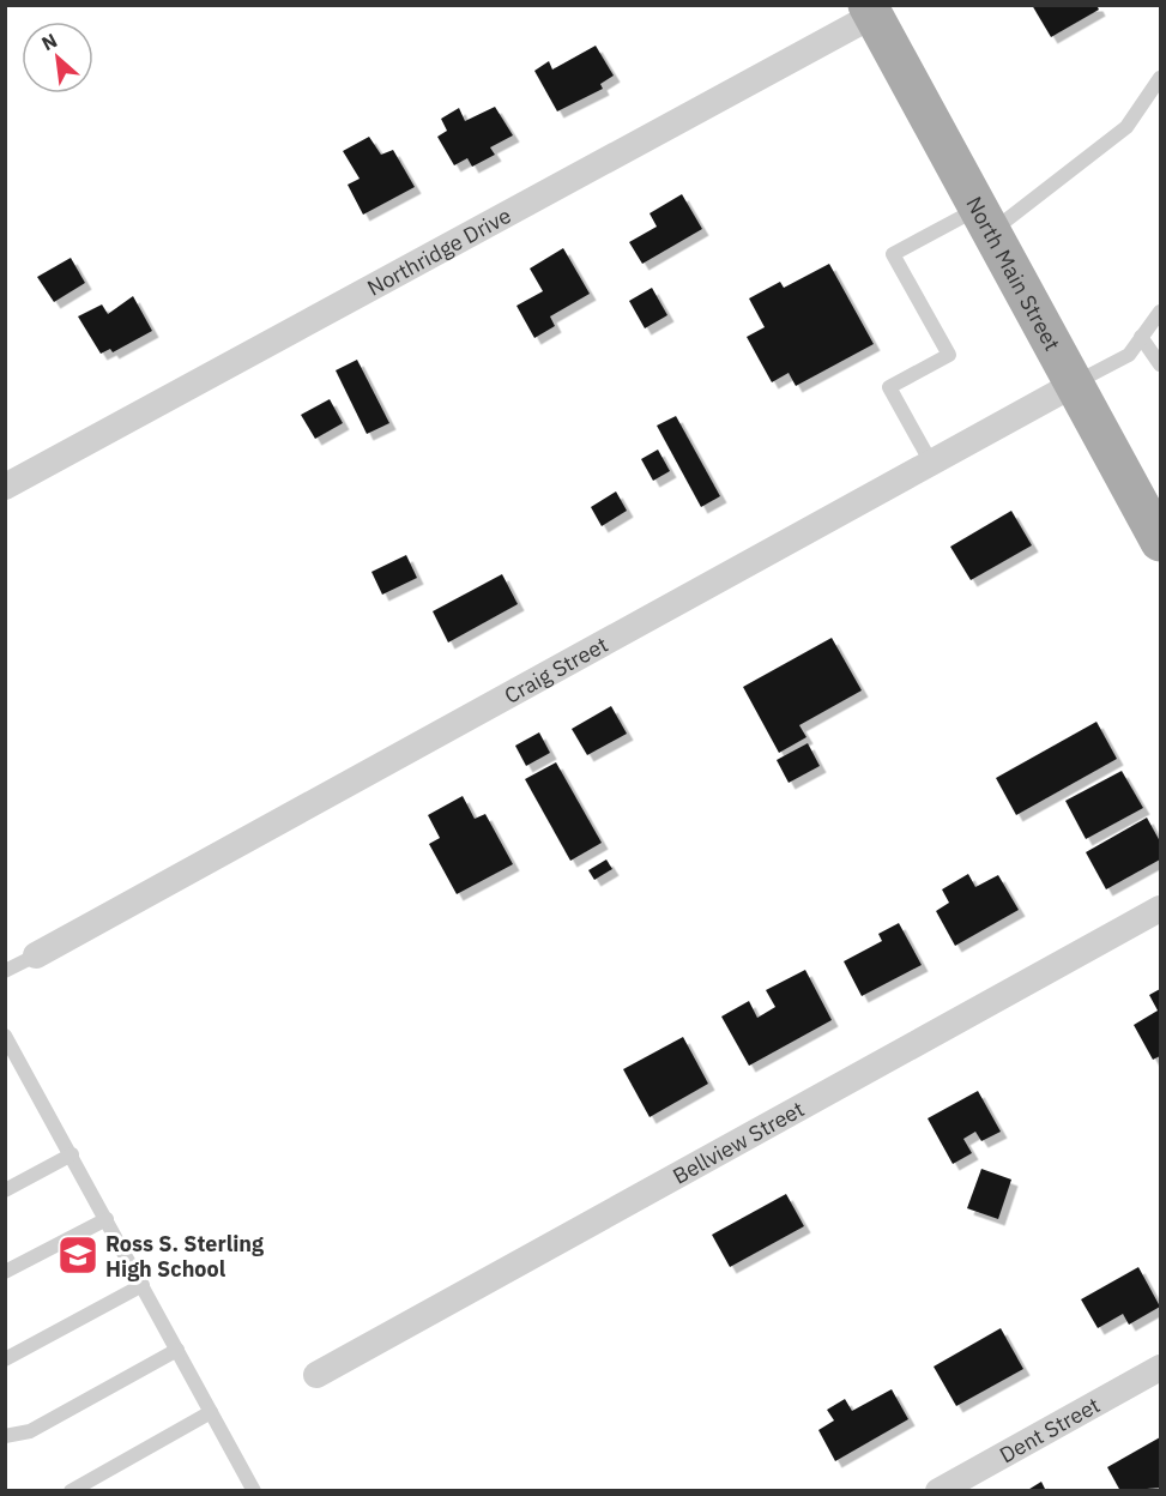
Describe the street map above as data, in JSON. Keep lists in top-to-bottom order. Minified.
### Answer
{"streets":{"main road":["North Main Street"],"street":["Northridge Drive","Craig Street","Bellview Street","Dent Street"]},"crossings":[["Northridge Drive","North Main Street"],["North Main Street","Craig Street"]],"places":{"school or university":["Ross S. Sterling High School"]},"north":"top left"}
